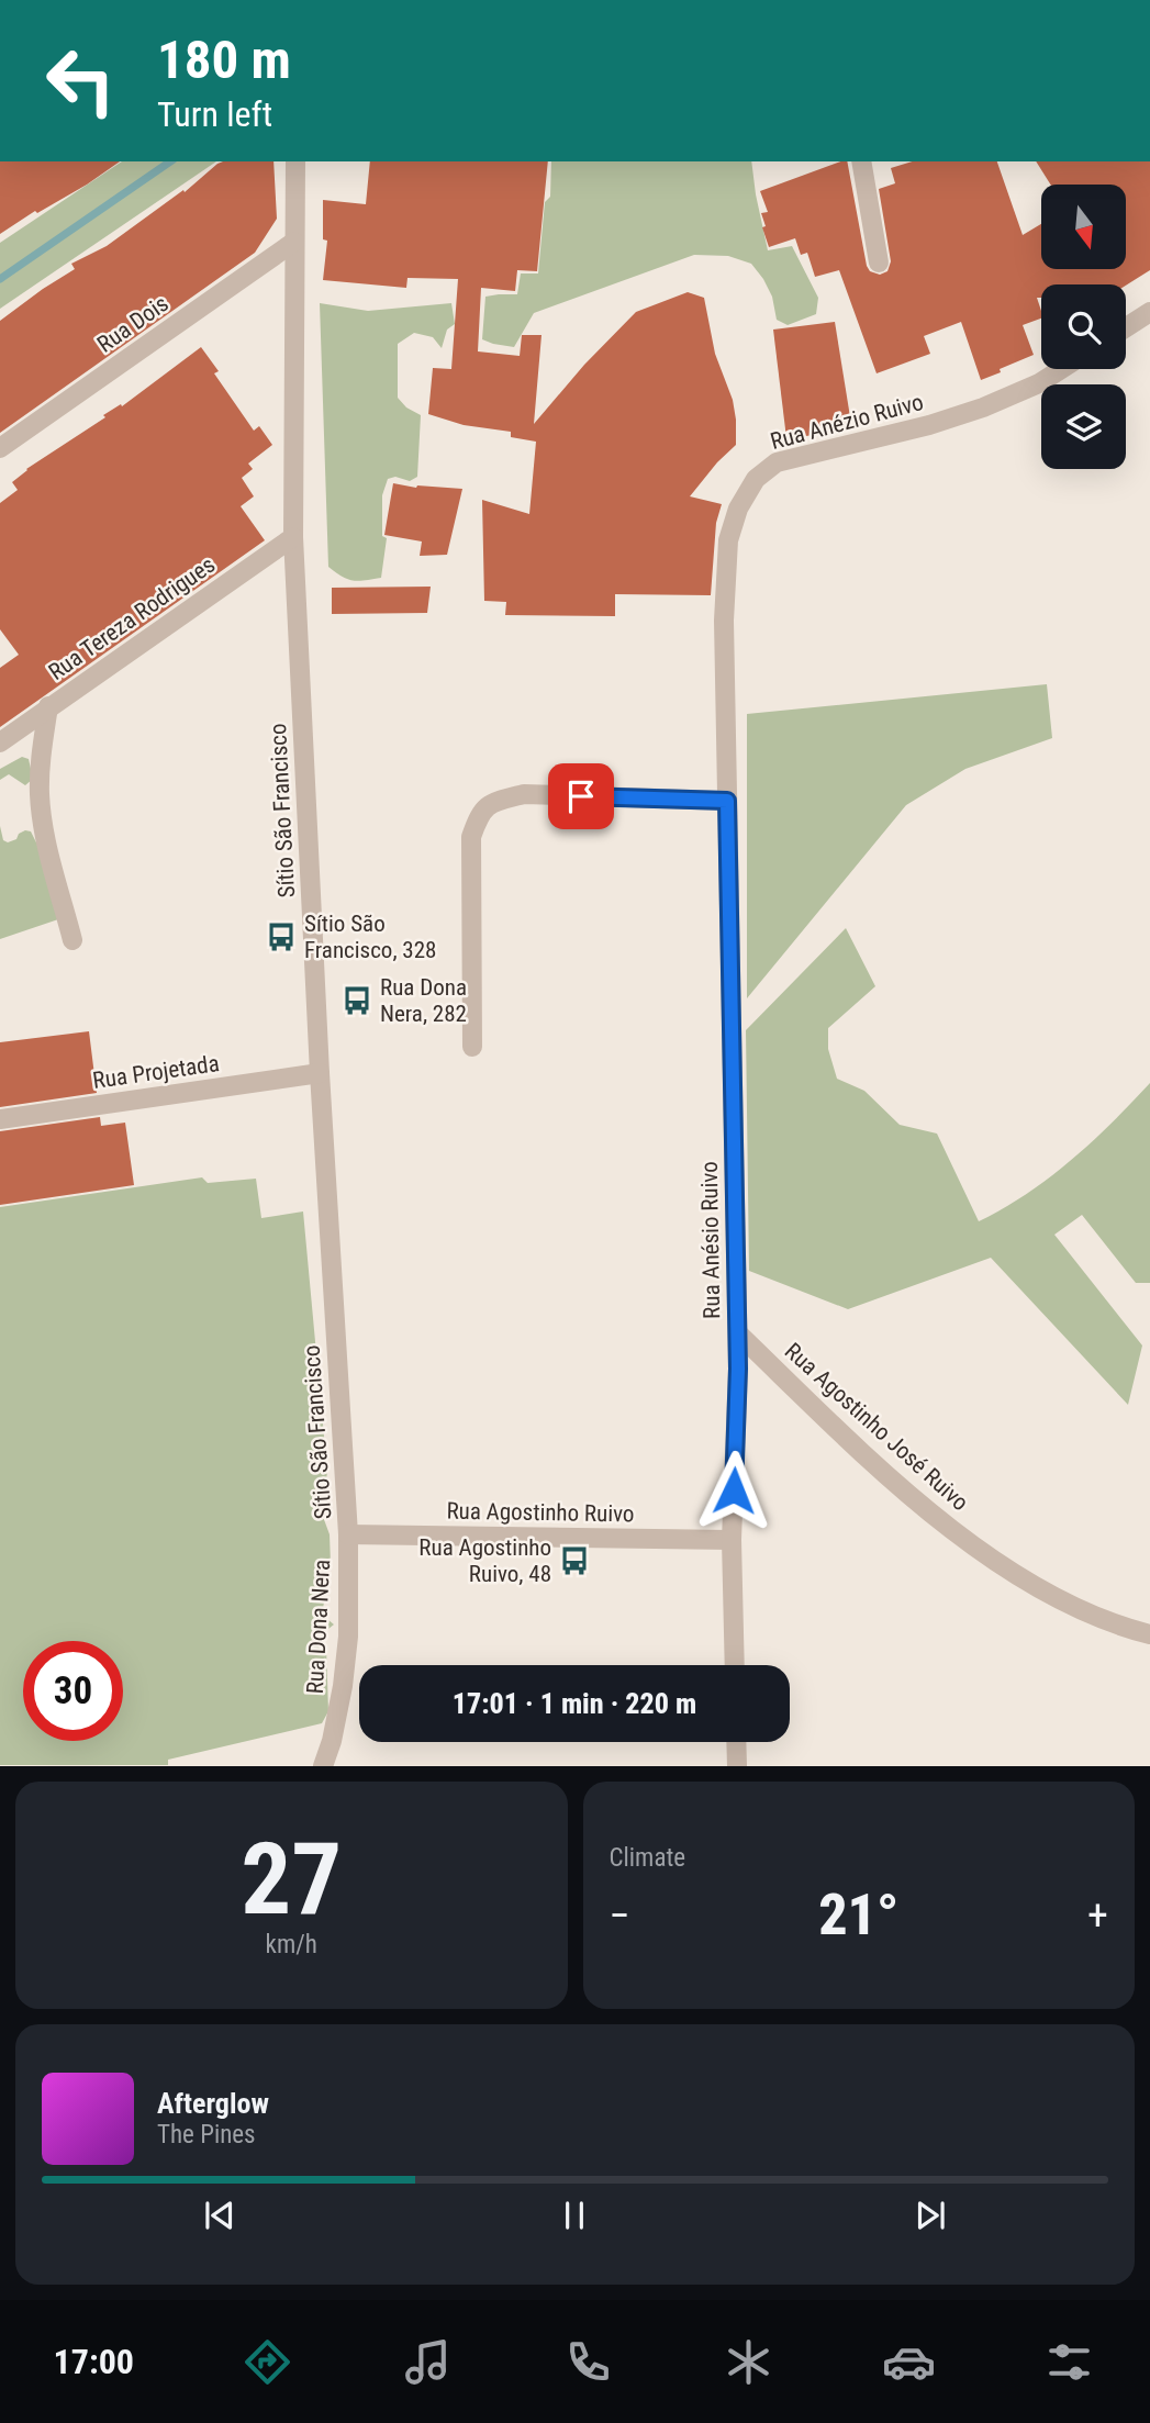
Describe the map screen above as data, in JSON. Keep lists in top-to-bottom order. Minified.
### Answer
{"streets":{"street":["Rua Dois","Rua Anézio Ruivo","Rua Tereza Rodrigues","Sítio São Francisco","Rua Projetada","Rua Anésio Ruivo","Rua Agostinho José Ruivo","Rua Agostinho Ruivo","Rua Dona Nera"]},"crossings":[["Rua Dois","Sítio São Francisco"],["Rua Anézio Ruivo","Rua Anésio Ruivo"],["Rua Tereza Rodrigues","Sítio São Francisco"],["Sítio São Francisco","Rua Projetada"],["Sítio São Francisco","Rua Agostinho Ruivo"],["Sítio São Francisco","Rua Dona Nera"],["Rua Anésio Ruivo","Rua Agostinho José Ruivo"],["Rua Anésio Ruivo","Rua Agostinho Ruivo"],["Rua Agostinho Ruivo","Rua Dona Nera"]],"places":{"bus stop":["Sítio São Francisco, 328","Rua Dona Nera, 282","Rua Agostinho Ruivo, 48"]},"north":"bottom","page":{"turn":["180 m","Turn left"],"limit":"30","trip":"17:01 · 1 min · 220 m","tile":[["27","km/h"],"Climate"],"heat":["−","21°","+"],"song":["Afterglow","The Pines"],"tabs":"17:00"}}
